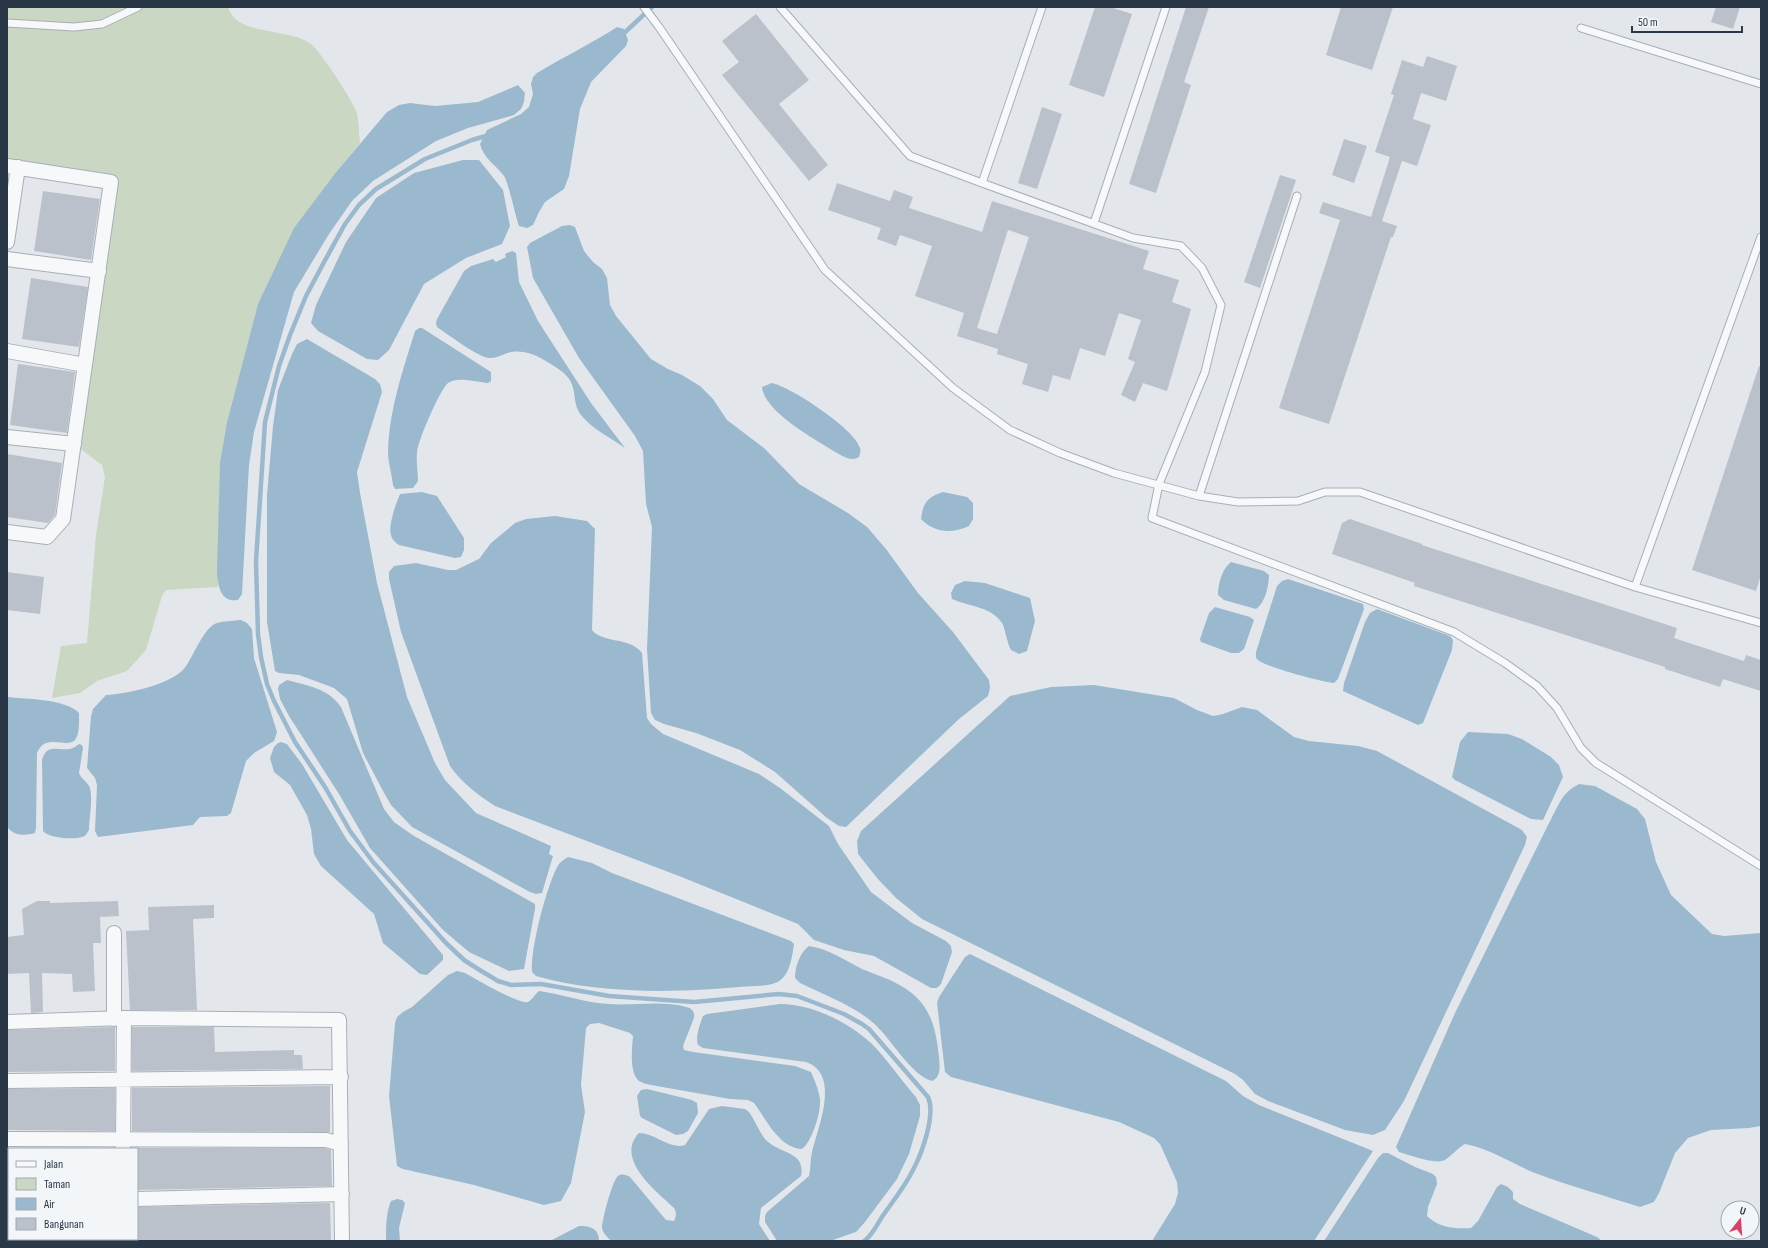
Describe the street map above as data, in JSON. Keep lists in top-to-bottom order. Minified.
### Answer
{"legend":["Jalan","Taman","Air","Bangunan"],"scale_bar":"50 m","north":"top"}
